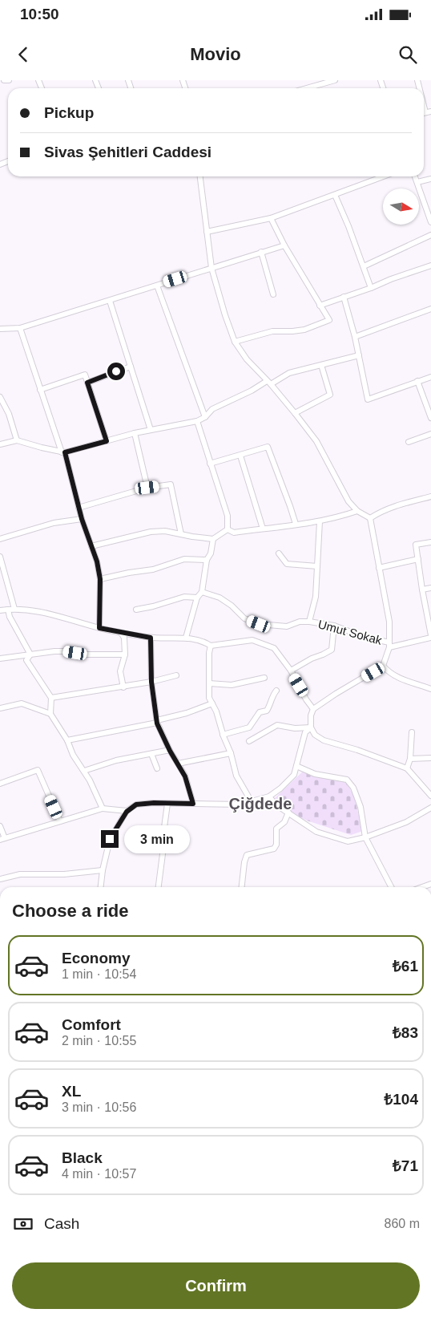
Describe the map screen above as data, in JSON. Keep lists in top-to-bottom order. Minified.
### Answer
{"streets":{"street":["Umut Sokak"]},"districts":["Çiğdede"],"north":"right","page":{"status":"10:50","header":"Movio","banner":["Pickup","Sivas Şehitleri Caddesi"],"bubble":"3 min","heading":"Choose a ride","list":[{"name":"Economy","note":"1 min · 10:54","value":"₺61"},{"name":"Comfort","note":"2 min · 10:55","value":"₺83"},{"name":"XL","note":"3 min · 10:56","value":"₺104"},{"name":"Black","note":"4 min · 10:57","value":"₺71"}],"pay":["Cash","860 m"],"buttons":"Confirm"}}
